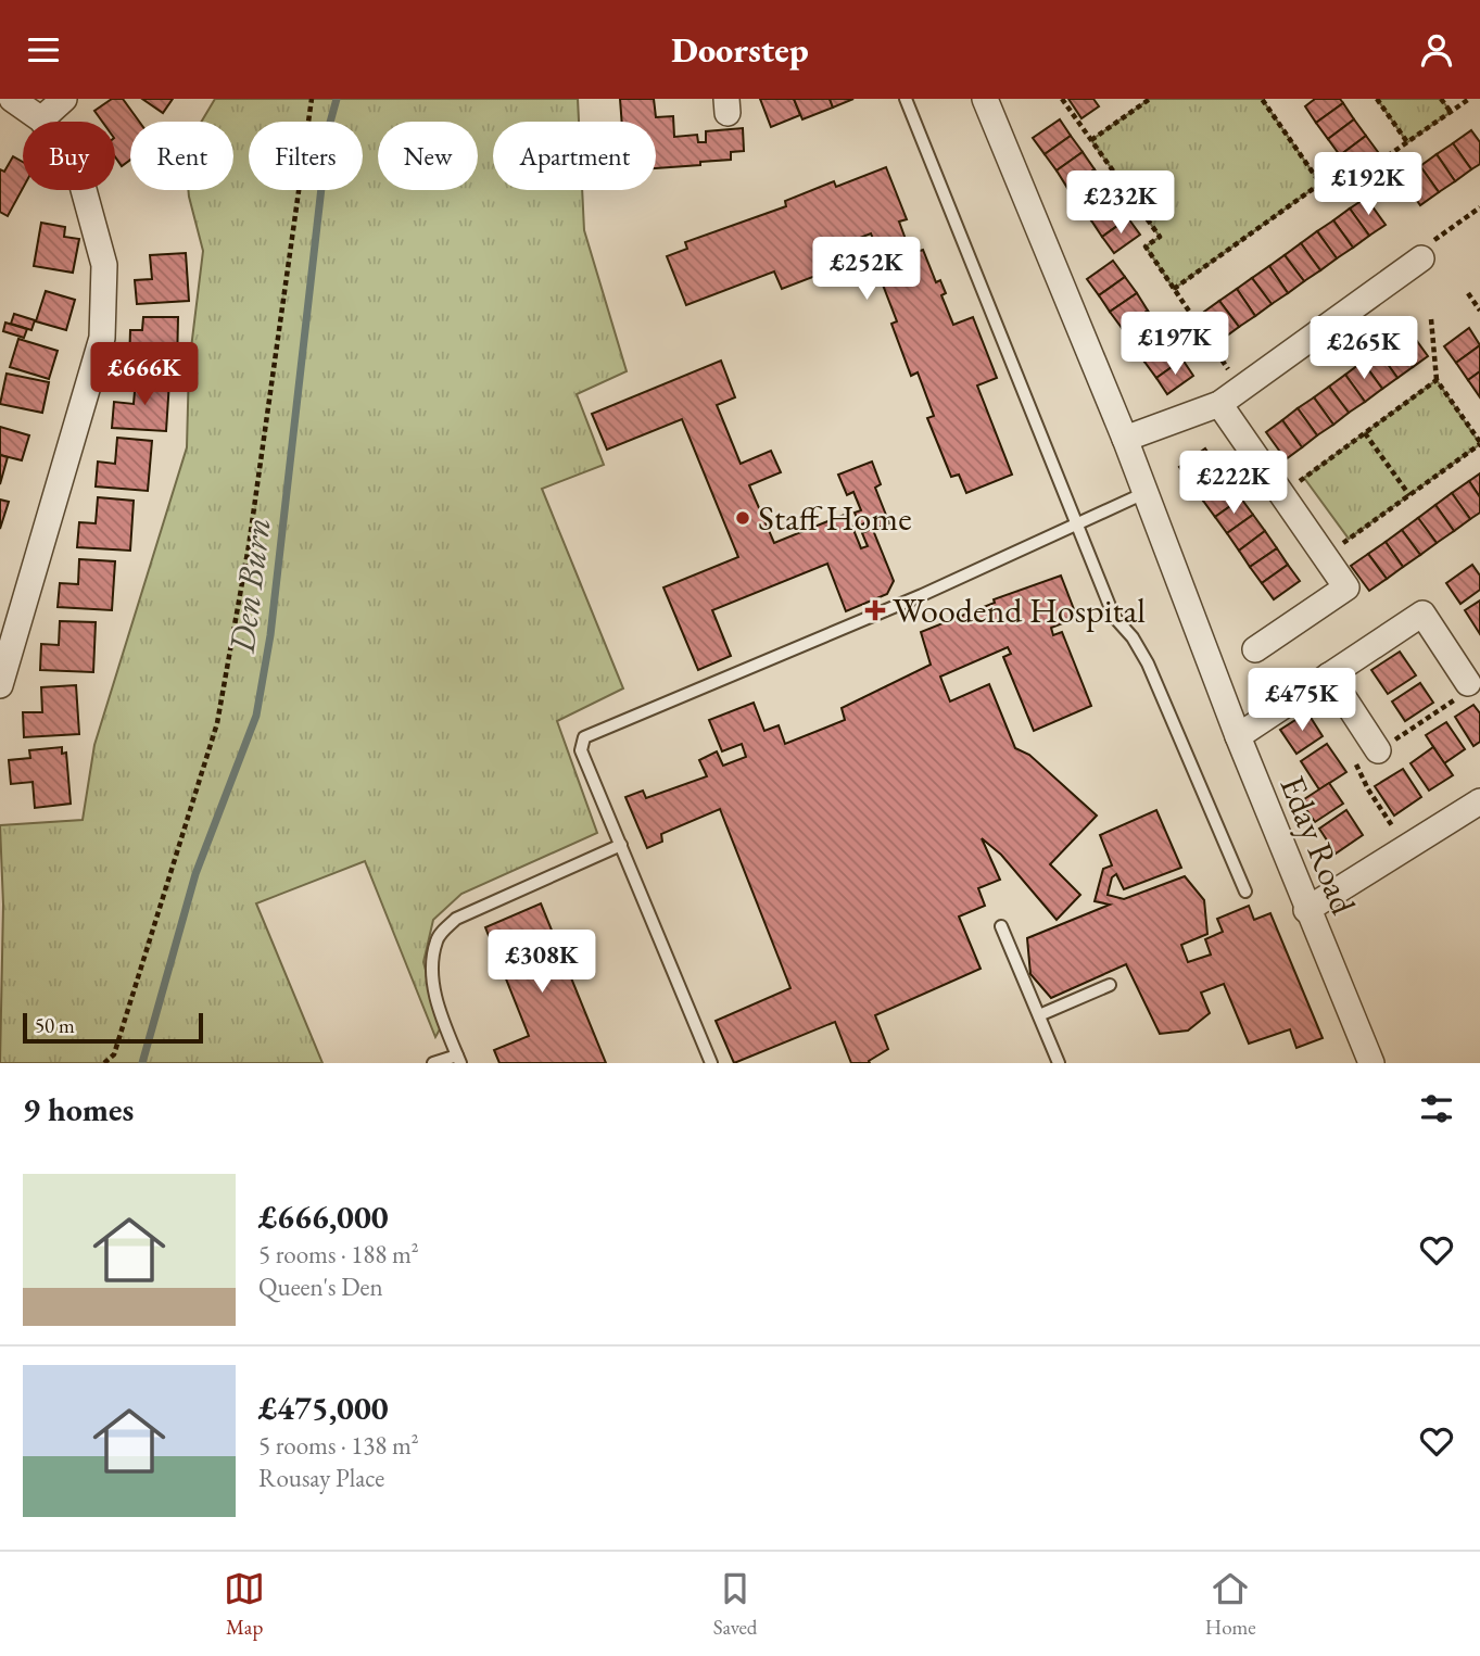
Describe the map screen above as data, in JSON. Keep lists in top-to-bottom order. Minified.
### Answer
{"streets":{"street":["Eday Road"]},"water":["Den Burn"],"places":{"other":["Staff Home"],"health":["Woodend Hospital"]},"scale_bar":"50 m","page":{"header":"Doorstep","chip":["Buy","Rent","Filters","New","Apartment"],"price":["£192K","£232K","£252K","£197K","£265K","£666K","£222K","£475K","£308K"],"scale":"50 m","heading":"9 homes","list":[{"name":"£666,000","note":"5 rooms · 188 m² · Queen's Den"},{"name":"£475,000","note":"5 rooms · 138 m² · Rousay Place"}],"tabs":["Map","Saved","Home"]}}
